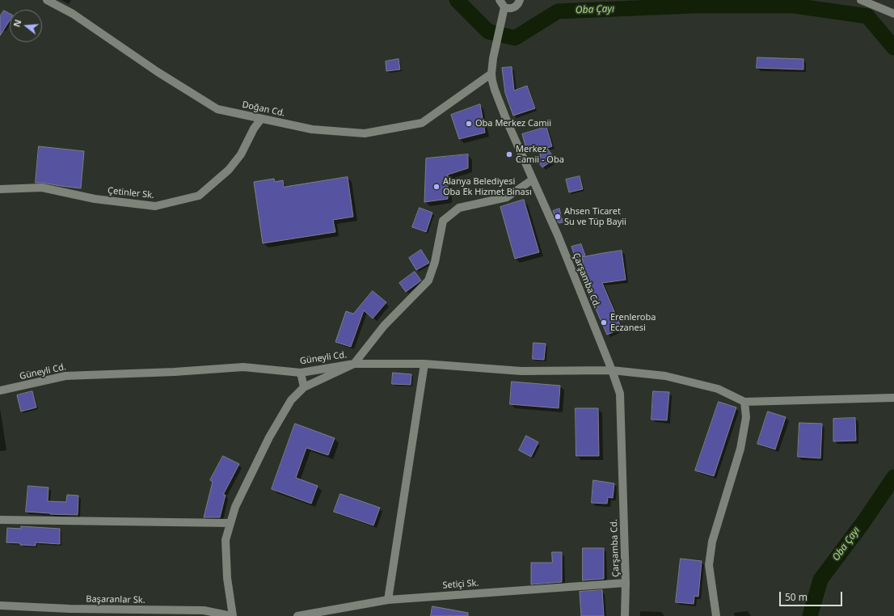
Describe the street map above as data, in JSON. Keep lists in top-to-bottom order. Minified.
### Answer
{"streets":{"street":["Doğan Cd.","Çetinler Sk.","Çarşamba Cd.","Güneyli Cd.","Setiçi Sk.","Başaranlar Sk."]},"crossings":[["Doğan Cd.","Çetinler Sk."],["Doğan Cd.","Çarşamba Cd."],["Çarşamba Cd.","Güneyli Cd."],["Çarşamba Cd.","Setiçi Sk."]],"water":["Oba Çayı"],"places":["Oba Merkez Camii","Merkez Camii - Oba","Alanya Belediyesi Oba Ek Hizmet Binası","Ahsen Ticaret Su ve Tüp Bayii","Erenleroba Eczanesi"],"scale_bar":"50 m","north":"left"}
